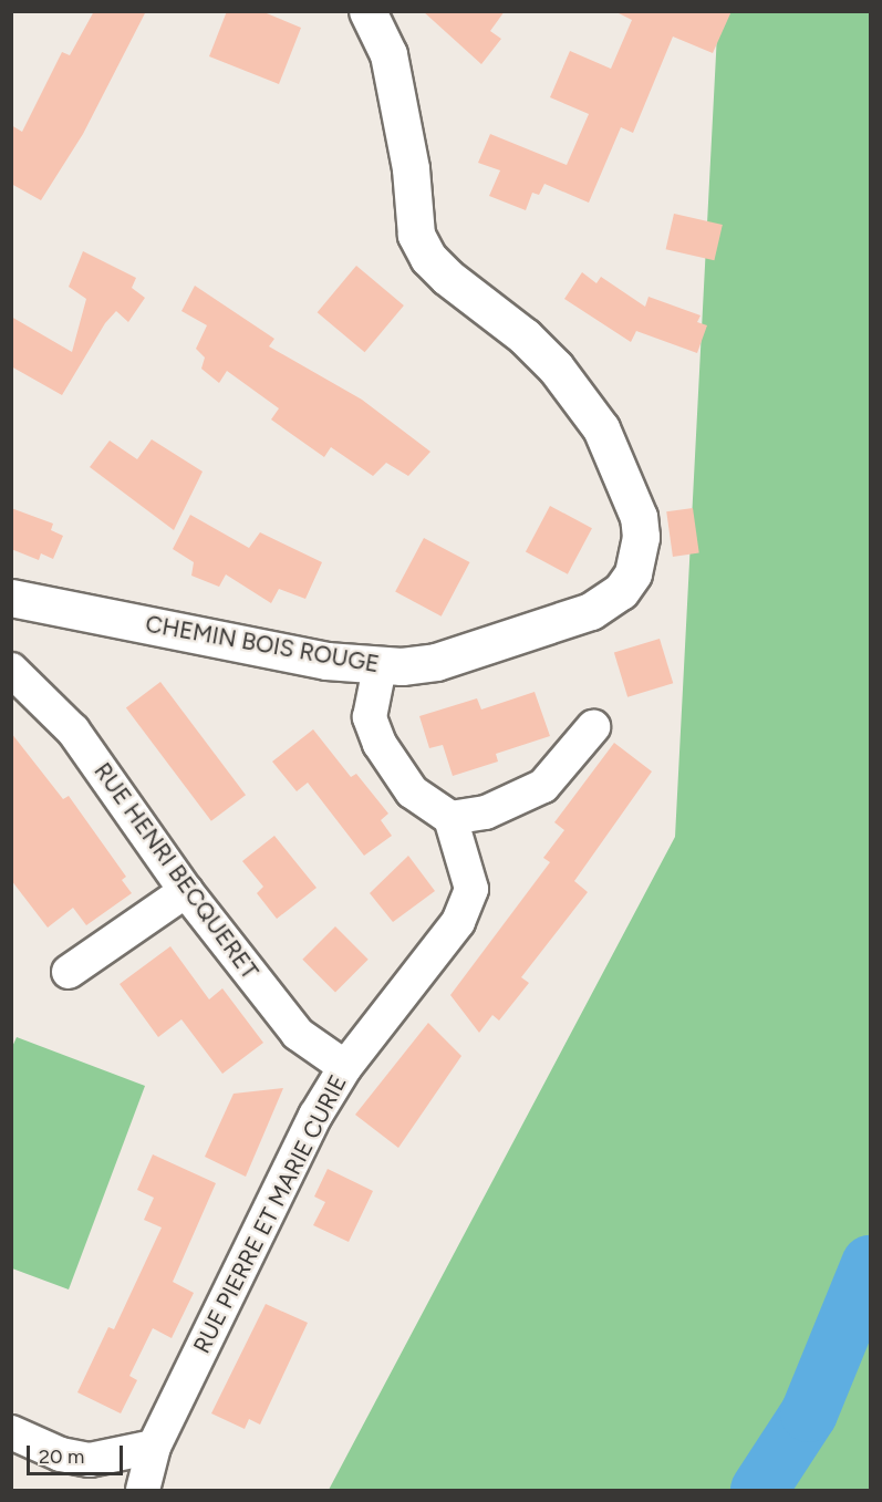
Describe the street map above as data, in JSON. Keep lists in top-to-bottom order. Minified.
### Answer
{"streets":{"street":["CHEMIN BOIS ROUGE","RUE HENRI BECQUERET","RUE PIERRE ET MARIE CURIE"]},"crossings":[["RUE HENRI BECQUERET","RUE PIERRE ET MARIE CURIE"]],"scale_bar":"20 m"}
